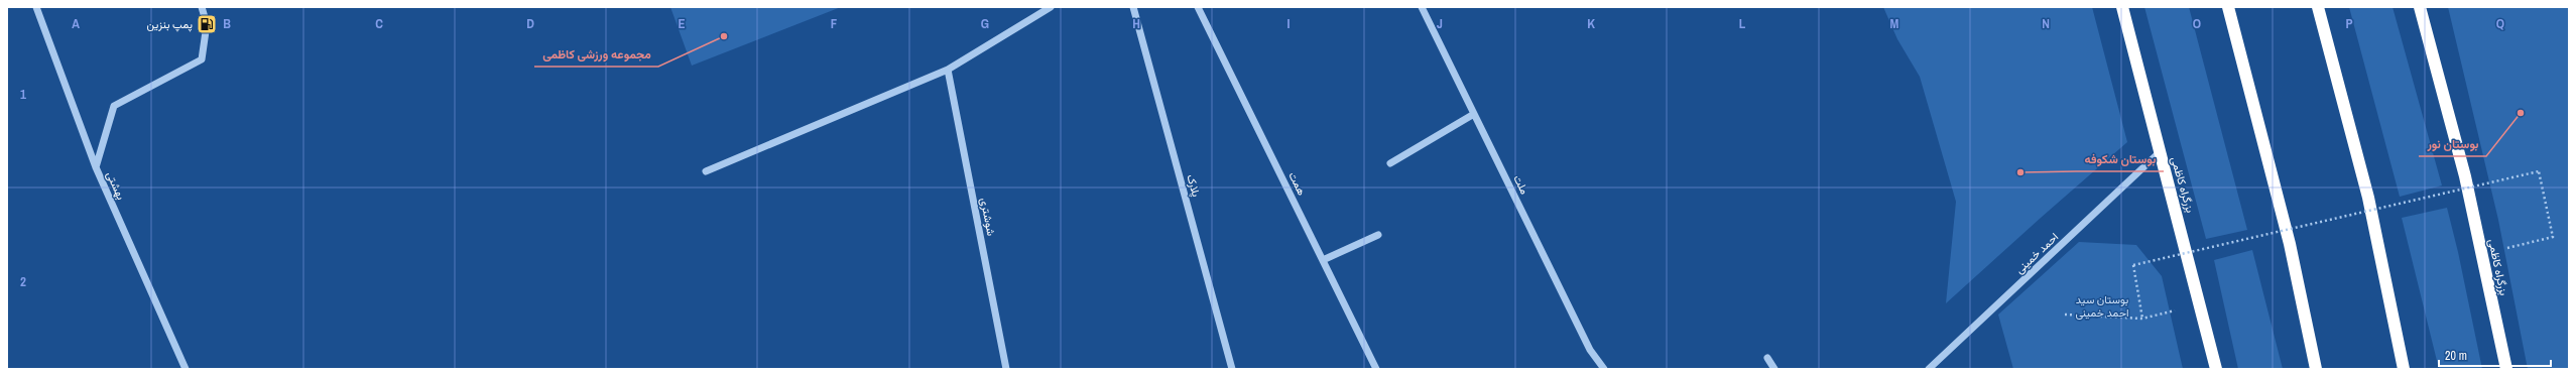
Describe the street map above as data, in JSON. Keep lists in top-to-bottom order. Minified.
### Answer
{"streets":{"highway":["بزرگراه کاظمی"],"street":["همت","ملت","بهشتی","پلارک","شوشتری","احمد خمینی"]},"crossings":[["بزرگراه کاظمی","احمد خمینی"]],"parks":["بوستان سید احمد خمینی"],"places":{"fuel station":["پمپ بنزین"],"other":["مجموعه ورزشی کاظمی","بوستان نور","بوستان شکوفه"]},"scale_bar":"20 m","grid":{"columns":["A","B","C","D","E","F","G","H","I","J","K","L","M","N","O","P","Q"],"rows":["1","2"]}}
